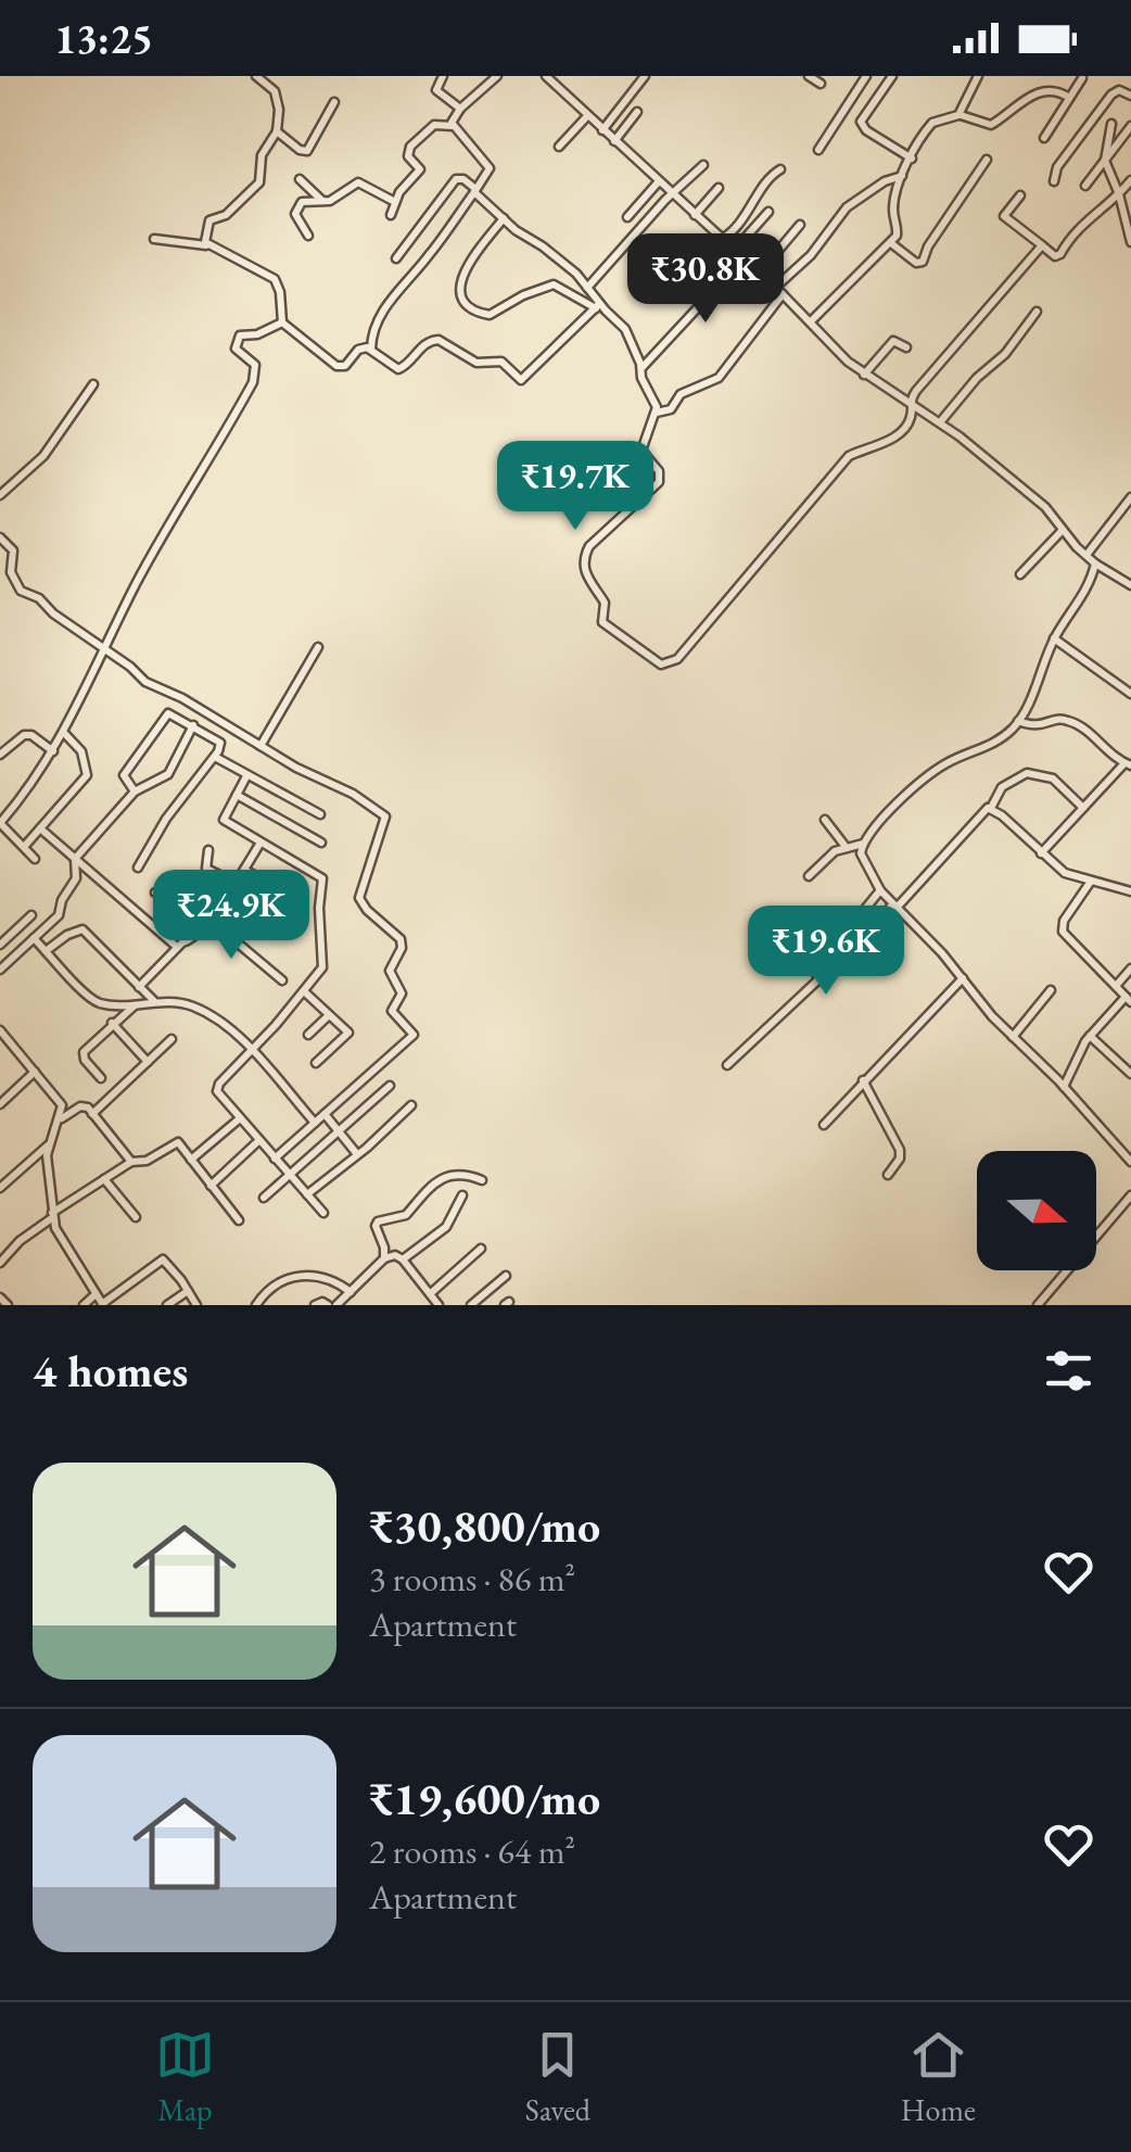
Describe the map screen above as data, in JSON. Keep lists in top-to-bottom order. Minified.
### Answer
{"north":"right","page":{"status":"13:25","price":["₹30.8K","₹19.7K","₹24.9K","₹19.6K"],"heading":"4 homes","list":[{"name":"₹30,800/mo","note":"3 rooms · 86 m² · Apartment"},{"name":"₹19,600/mo","note":"2 rooms · 64 m² · Apartment"}],"tabs":["Map","Saved","Home"]}}
